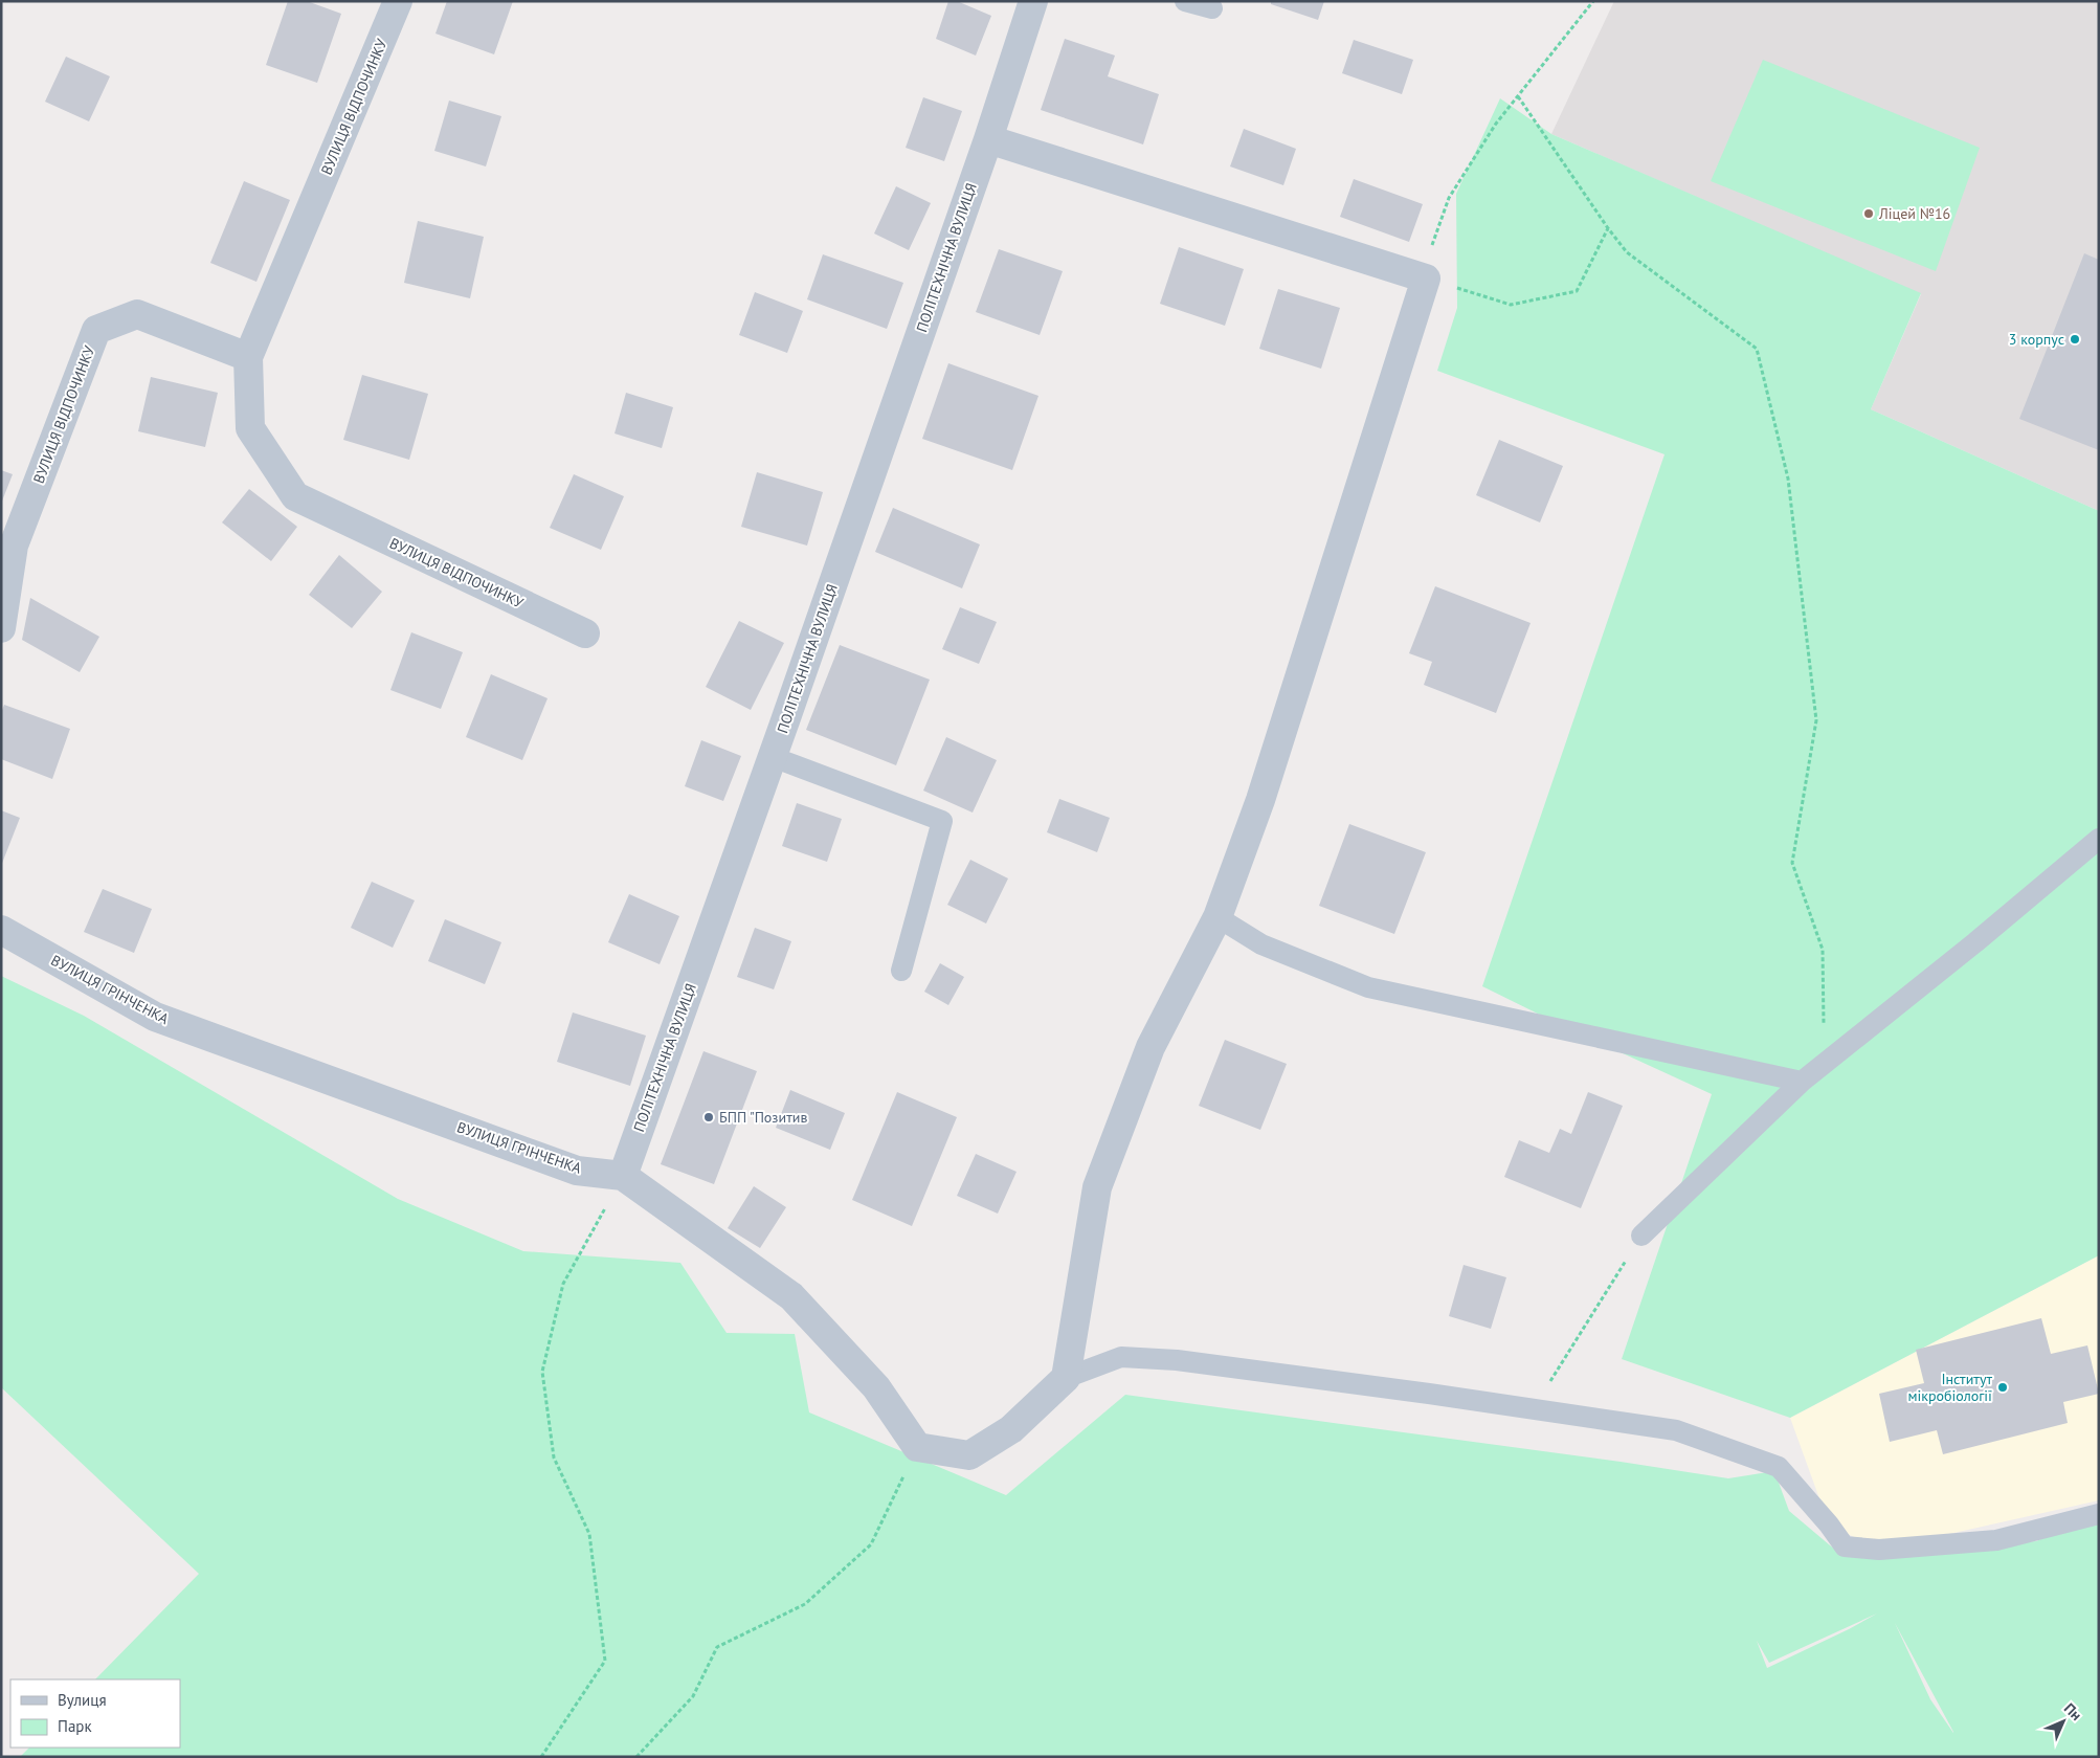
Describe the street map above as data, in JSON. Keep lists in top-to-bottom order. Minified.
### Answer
{"streets":{"street":["ВУЛИЦЯ ВІДПОЧИНКУ","ПОЛІТЕХНІЧНА ВУЛИЦЯ","ВУЛИЦЯ ГРІНЧЕНКА"]},"crossings":[["ПОЛІТЕХНІЧНА ВУЛИЦЯ","ВУЛИЦЯ ГРІНЧЕНКА"]],"places":["Ліцей №16","3 корпус","БПП \"Позитив","Інститут мікробіології"],"legend":["Вулиця","Парк"],"north":"top right"}
